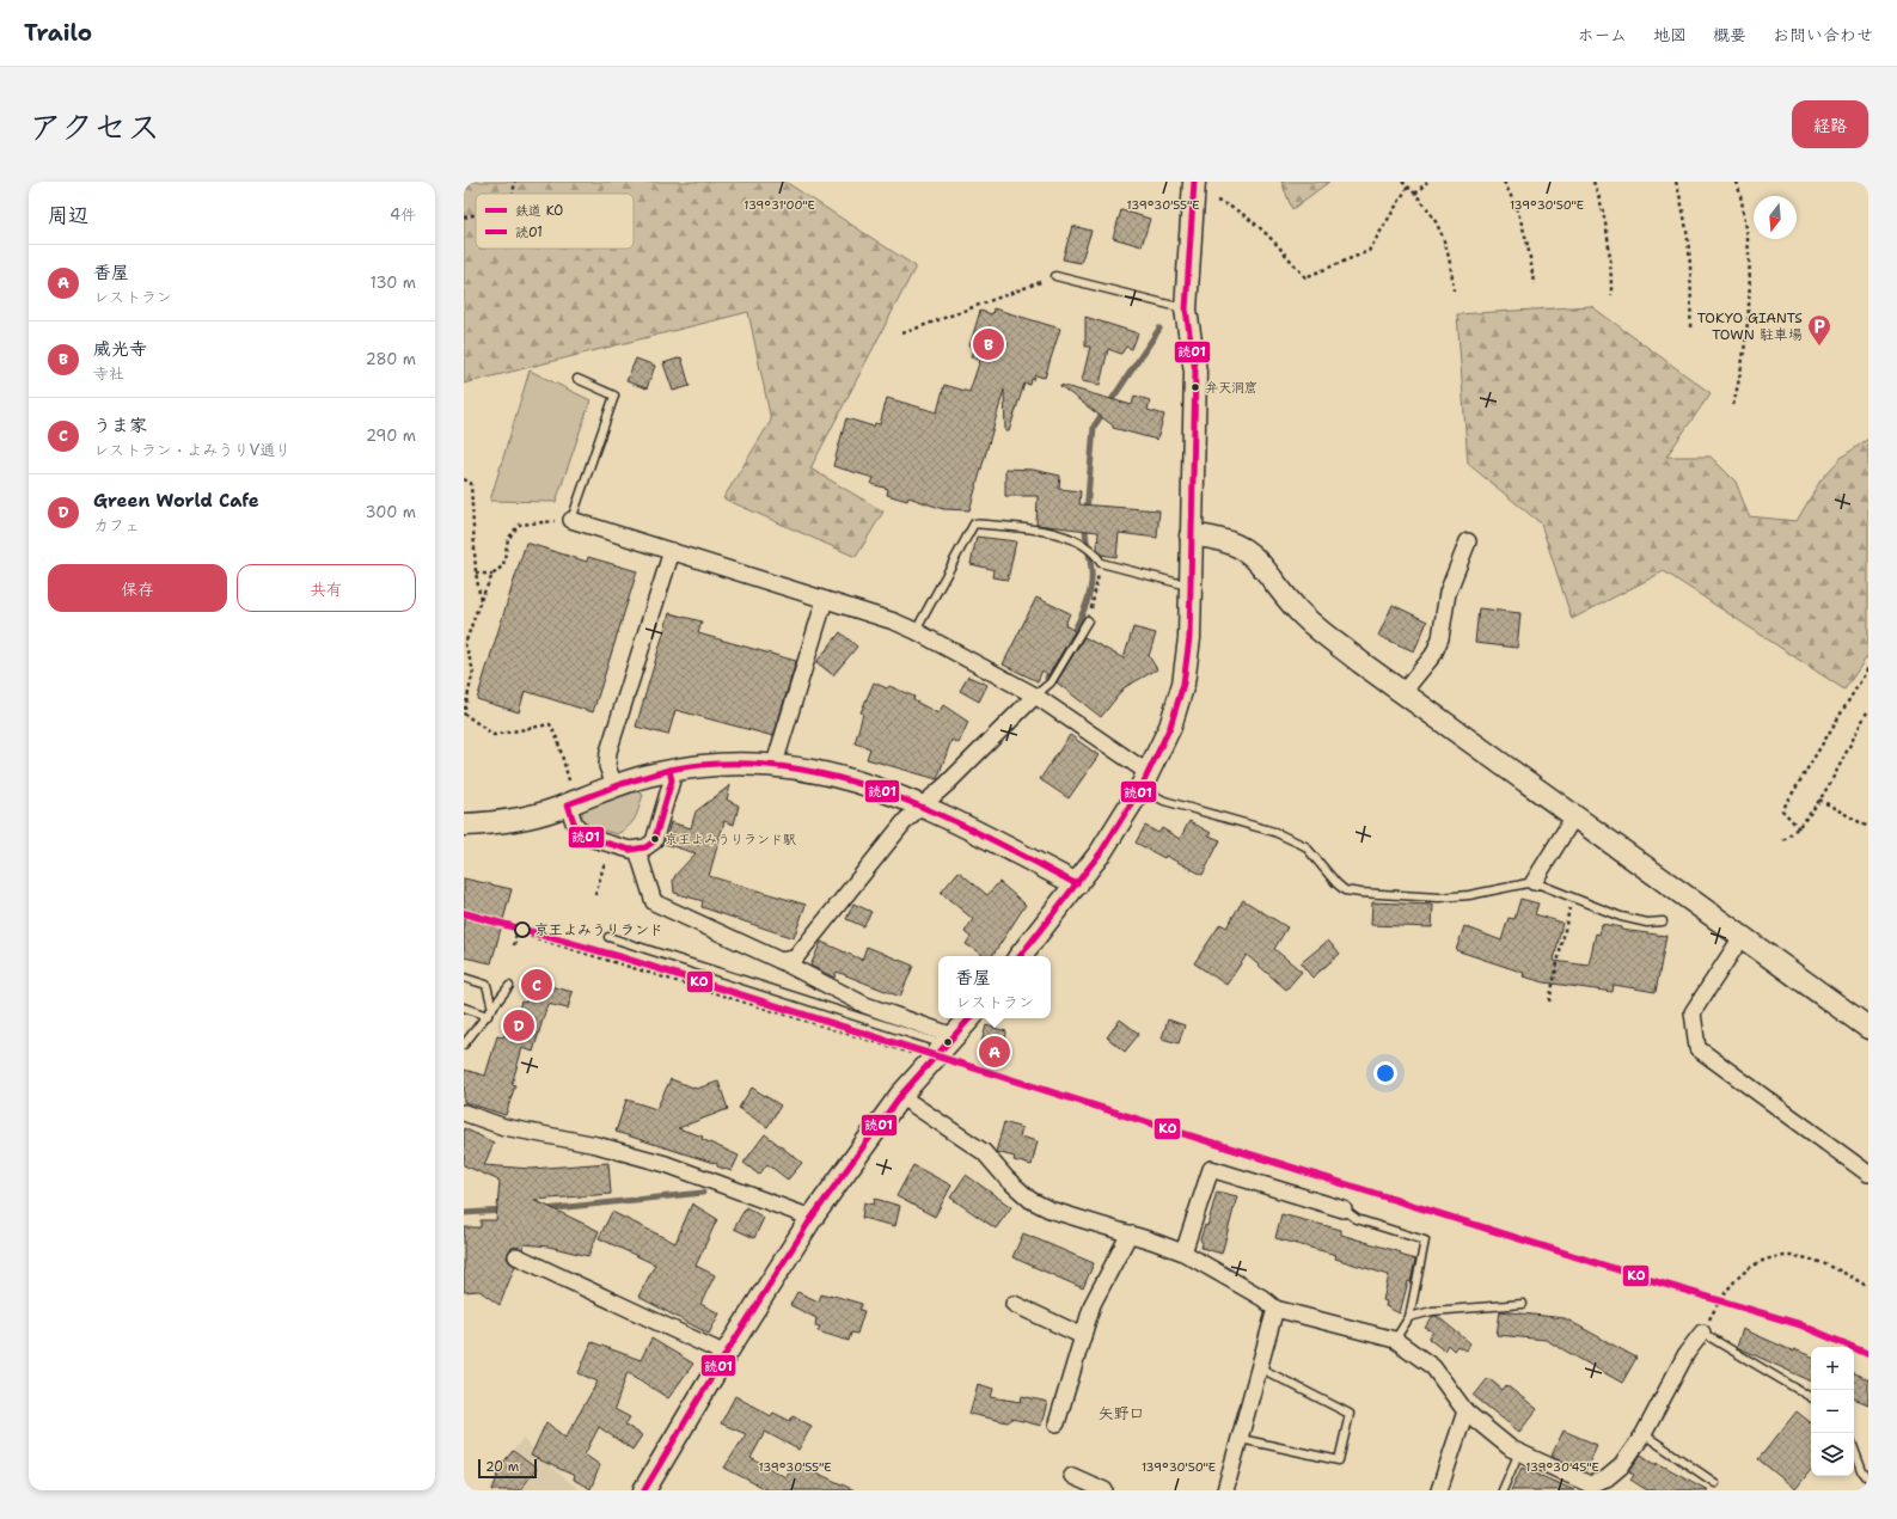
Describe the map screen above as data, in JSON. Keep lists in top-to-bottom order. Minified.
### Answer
{"districts":["矢野口"],"places":{"parking":["TOKYO GIANTS TOWN 駐車場"],"other":["弁天洞窟","京王よみうりランド駅","京王よみうりランド"]},"lines":["transit line 読01","rail line KO"],"legend":["鉄道 KO","読01"],"scale_bar":"20 m","north":"bottom","page":{"header":"Trailo","nav":["ホーム","地図","概要","お問い合わせ"],"title":"アクセス","buttons":["経路",["保存","共有"]],"heading":["周辺","4件"],"list":[{"mark":"A","name":"香屋","note":"レストラン","value":"130 m"},{"mark":"B","name":"威光寺","note":"寺社","value":"280 m"},{"mark":"C","name":"うま家","note":"レストラン · よみうりV通り","value":"290 m"},{"mark":"D","name":"Green World Cafe","note":"カフェ","value":"300 m"}],"pins":["B","C","D","A"],"popup":["香屋","レストラン"],"map_buttons":["+","−"],"scale":"20 m"},"coordinates":["139°31'00\"E","139°30'55\"E","139°30'50\"E","139°30'45\"E"]}
